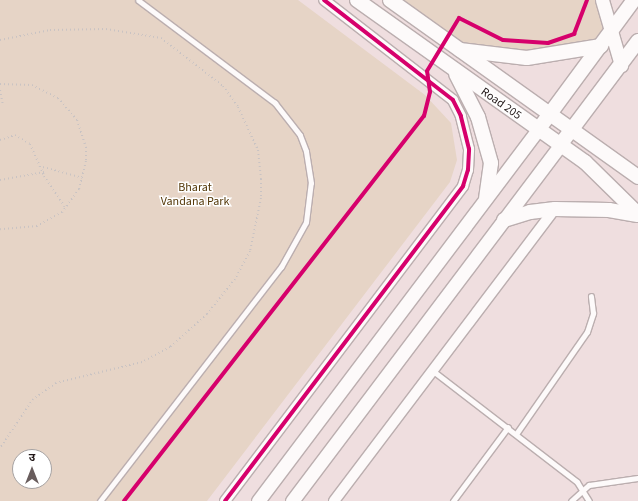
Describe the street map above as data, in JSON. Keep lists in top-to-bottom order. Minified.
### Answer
{"streets":{"main road":["Road 205"]},"parks":["Bharat Vandana Park"],"north":"top"}
